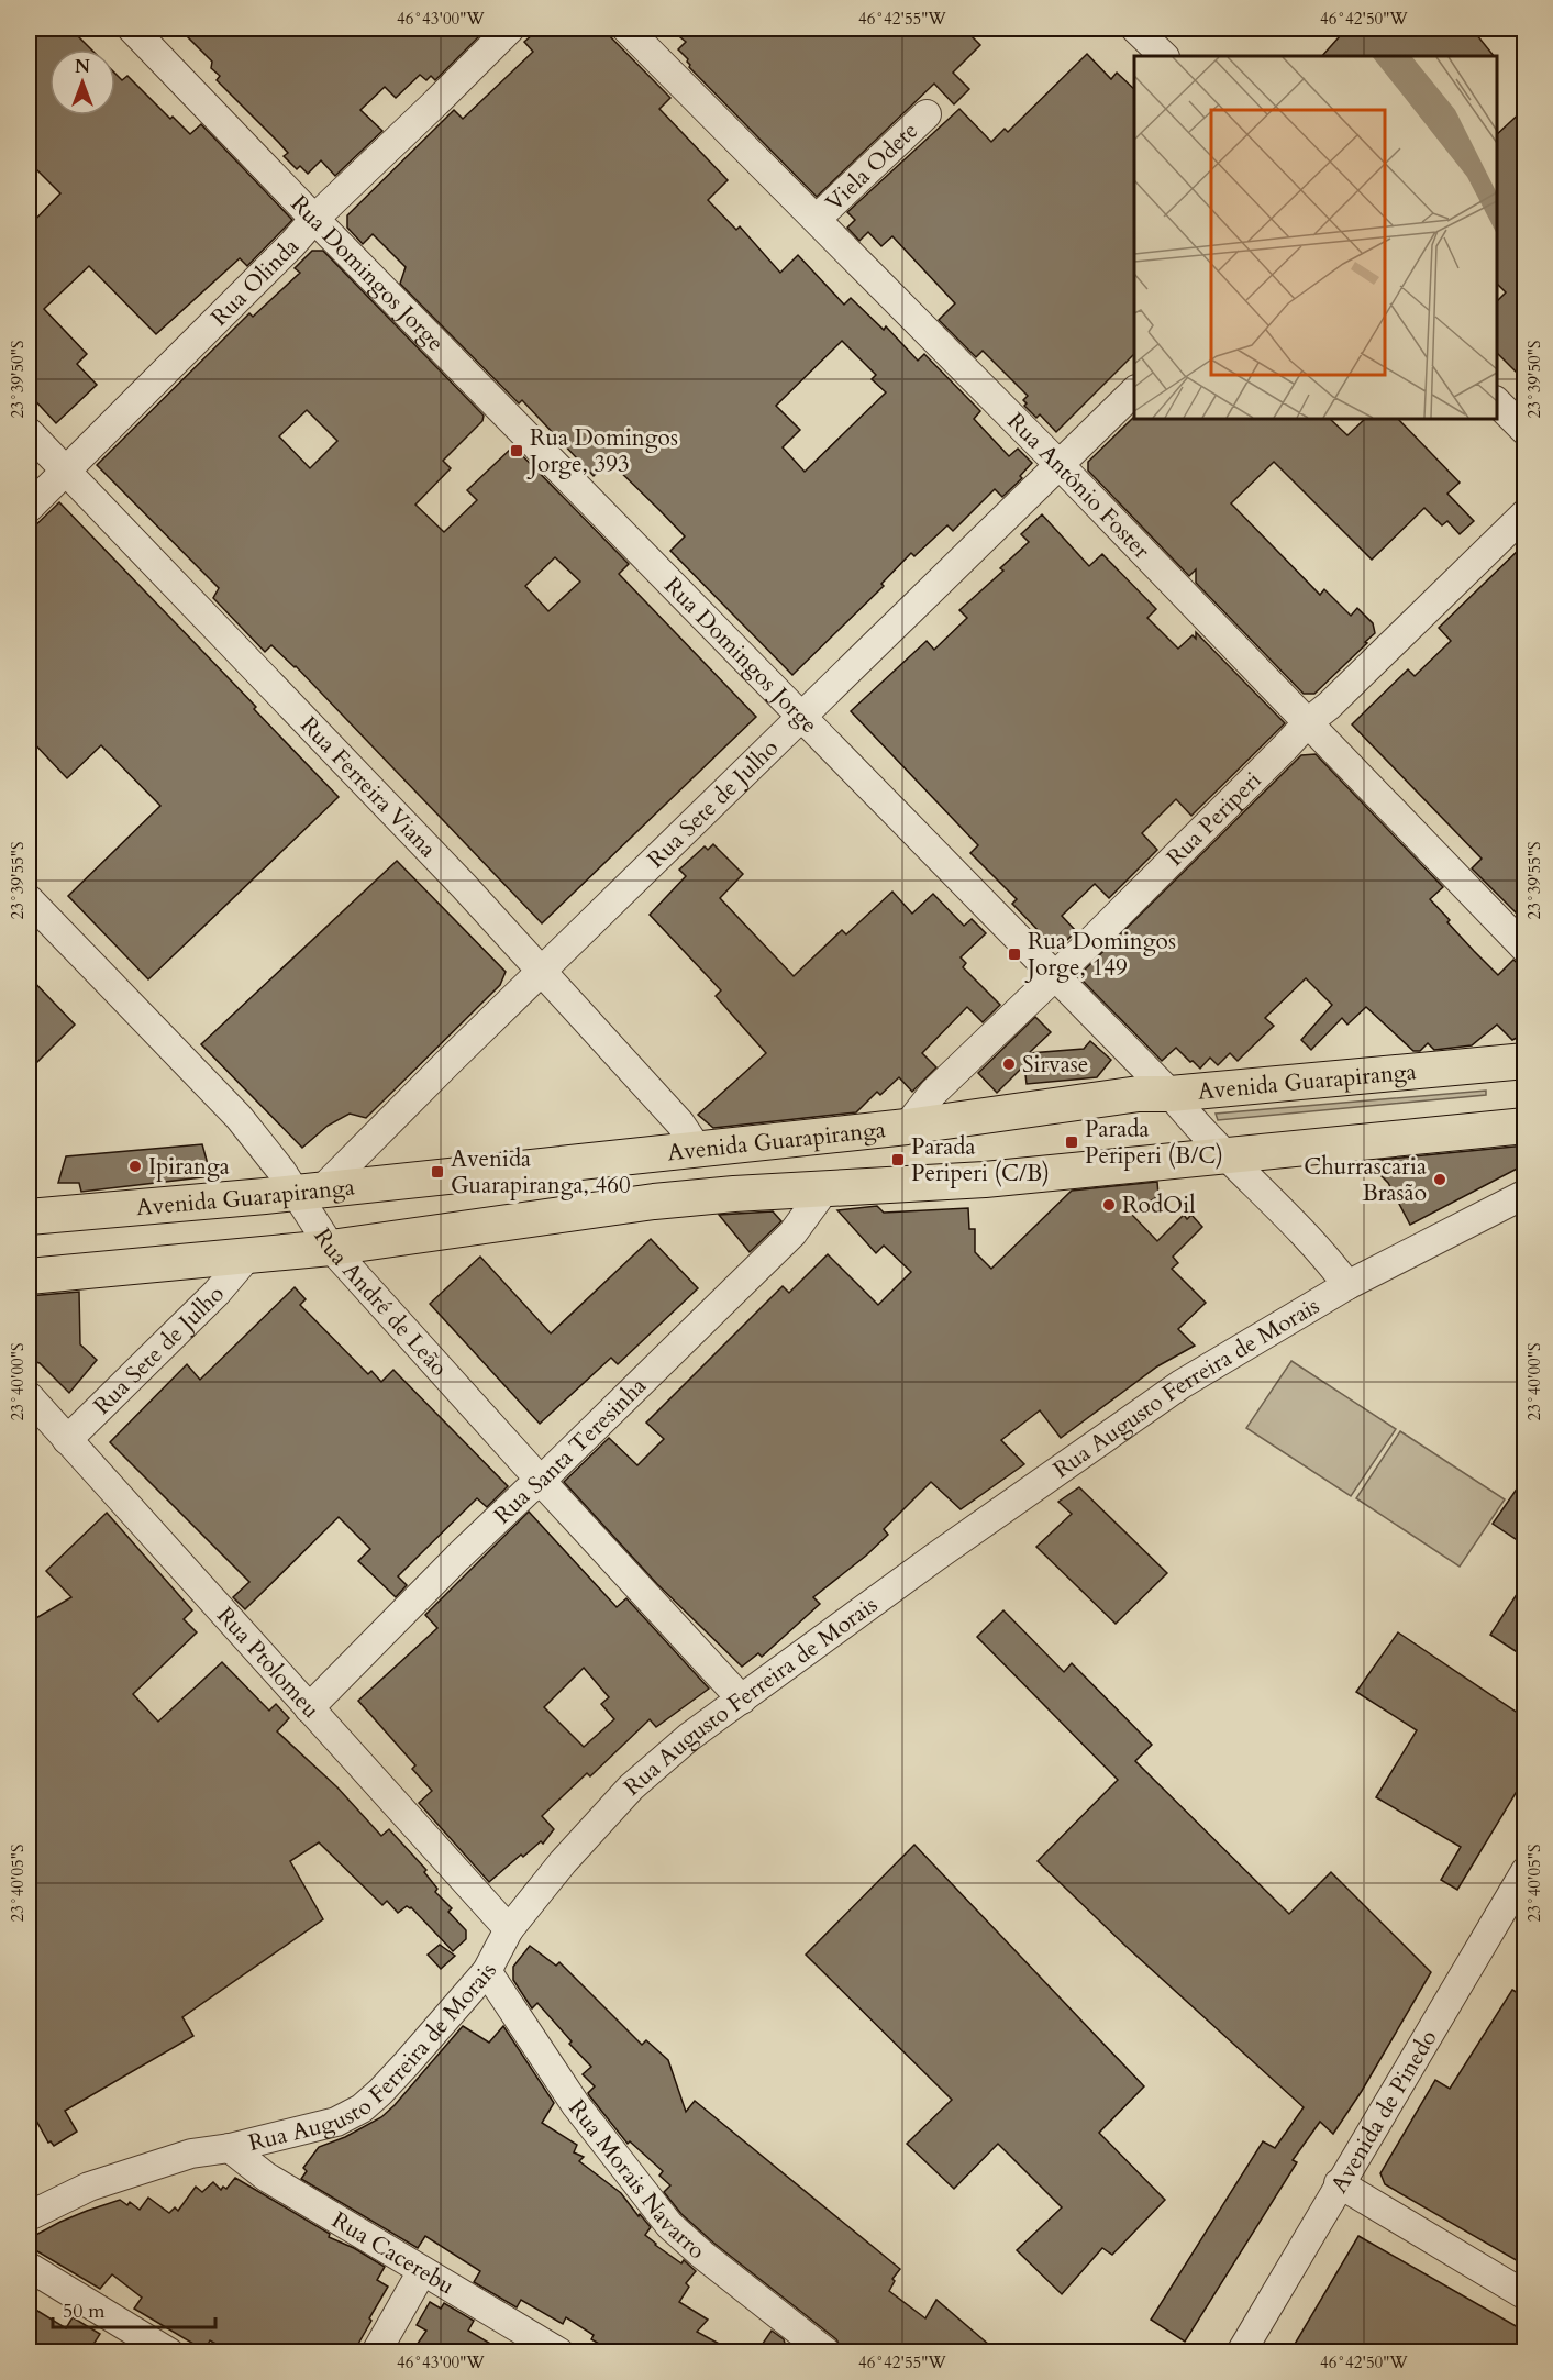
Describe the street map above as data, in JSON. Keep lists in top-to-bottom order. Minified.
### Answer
{"streets":{"main road":["Avenida Guarapiranga"],"street":["Viela Odete","Rua Domingos Jorge","Rua Olinda","Rua Antônio Foster","Rua Ferreira Viana","Rua Sete de Julho","Rua Periperi","Rua André de Leão","Rua Augusto Ferreira de Morais","Rua Santa Teresinha","Rua Ptolomeu","Avenida de Pinedo","Rua Morais Navarro","Rua Cacerebu"]},"crossings":[["Viela Odete","Rua Antônio Foster"],["Rua Domingos Jorge","Rua Olinda"],["Rua Domingos Jorge","Rua Sete de Julho"],["Rua Domingos Jorge","Rua Periperi"],["Rua Domingos Jorge","Avenida Guarapiranga"],["Rua Domingos Jorge","Rua Augusto Ferreira de Morais"],["Rua Olinda","Rua Ferreira Viana"],["Rua Antônio Foster","Rua Sete de Julho"],["Rua Antônio Foster","Rua Periperi"],["Rua Ferreira Viana","Rua Sete de Julho"],["Rua Ferreira Viana","Avenida Guarapiranga"],["Rua Sete de Julho","Avenida Guarapiranga"],["Rua Sete de Julho","Rua André de Leão"],["Rua Sete de Julho","Rua Ptolomeu"],["Rua Periperi","Avenida Guarapiranga"],["Avenida Guarapiranga","Rua André de Leão"],["Avenida Guarapiranga","Rua Santa Teresinha"],["Rua André de Leão","Rua Augusto Ferreira de Morais"],["Rua André de Leão","Rua Santa Teresinha"],["Rua Augusto Ferreira de Morais","Rua Ptolomeu"],["Rua Augusto Ferreira de Morais","Rua Morais Navarro"],["Rua Augusto Ferreira de Morais","Rua Cacerebu"],["Rua Santa Teresinha","Rua Ptolomeu"]],"places":{"transit":["Rua Domingos Jorge, 393","Rua Domingos Jorge, 149","Parada Periperi (B/C)","Parada Periperi (C/B)","Avenida Guarapiranga, 460"],"other":["Sirvase","Ipiranga","Churrascaria Brasão","RodOil"]},"scale_bar":"50 m","north":"top","coordinates":["46°43'00\"W","46°42'55\"W","46°42'50\"W","23°39'50\"S","23°39'55\"S","23°40'00\"S","23°40'05\"S"]}
